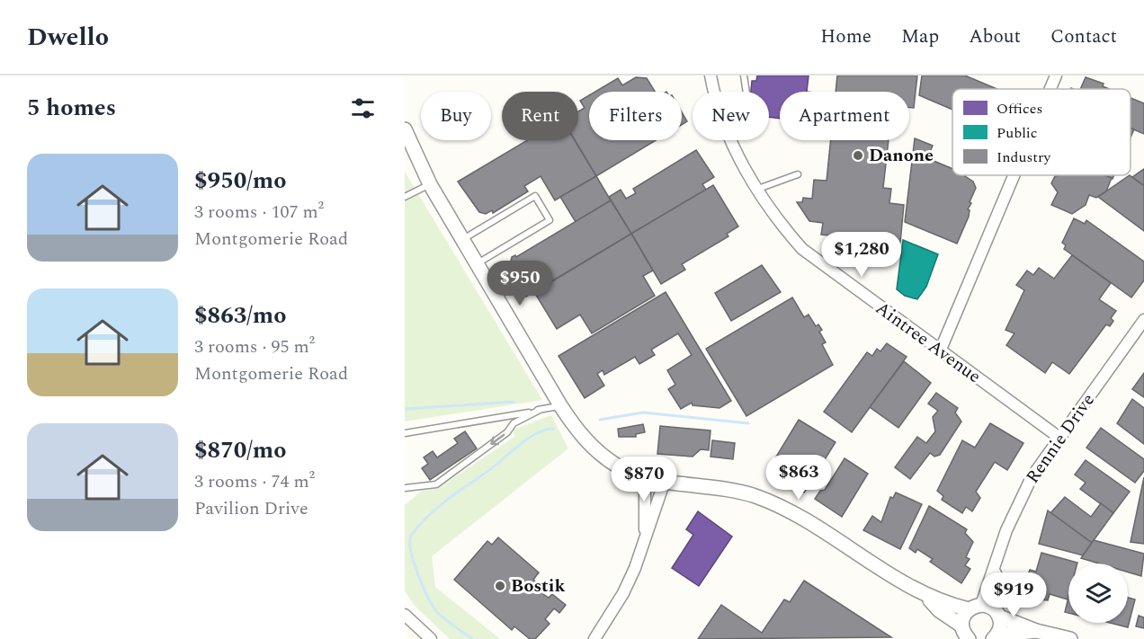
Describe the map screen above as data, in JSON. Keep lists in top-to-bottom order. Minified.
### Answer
{"streets":{"street":["Aintree Avenue","Rennie Drive"]},"crossings":[["Aintree Avenue","Rennie Drive"]],"places":["Danone","Bostik"],"legend":["Offices","Public","Industry"],"page":{"header":"Dwello","nav":["Home","Map","About","Contact"],"heading":"5 homes","chip":["Buy","Rent","Filters","New","Apartment"],"list":[{"name":"$950/mo","note":"3 rooms · 107 m² · Montgomerie Road"},{"name":"$863/mo","note":"3 rooms · 95 m² · Montgomerie Road"},{"name":"$870/mo","note":"3 rooms · 74 m² · Pavilion Drive"}],"price":["$1,280","$950","$863","$870","$919"]}}
